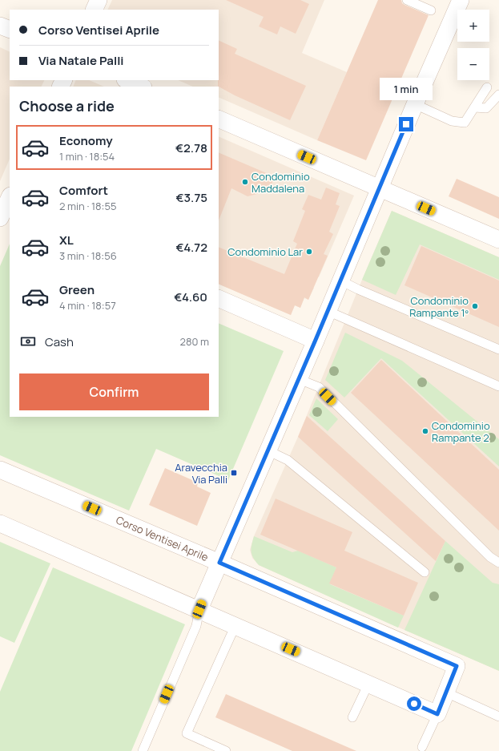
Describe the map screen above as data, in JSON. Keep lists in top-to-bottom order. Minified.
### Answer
{"streets":{"street":["Corso Ventisei Aprile"]},"places":{"other":["Condominio Maddalena","Condominio Lar","Condominio Rampante 1º","Condominio Rampante 2"],"transit":["Aravecchia Via Palli"]},"page":{"map_buttons":["+","−"],"banner":["Corso Ventisei Aprile","Via Natale Palli"],"bubble":"1 min","heading":"Choose a ride","list":[{"name":"Economy","note":"1 min · 18:54","value":"€2.78"},{"name":"Comfort","note":"2 min · 18:55","value":"€3.75"},{"name":"XL","note":"3 min · 18:56","value":"€4.72"},{"name":"Green","note":"4 min · 18:57","value":"€4.60"}],"pay":["Cash","280 m"],"buttons":"Confirm"}}
